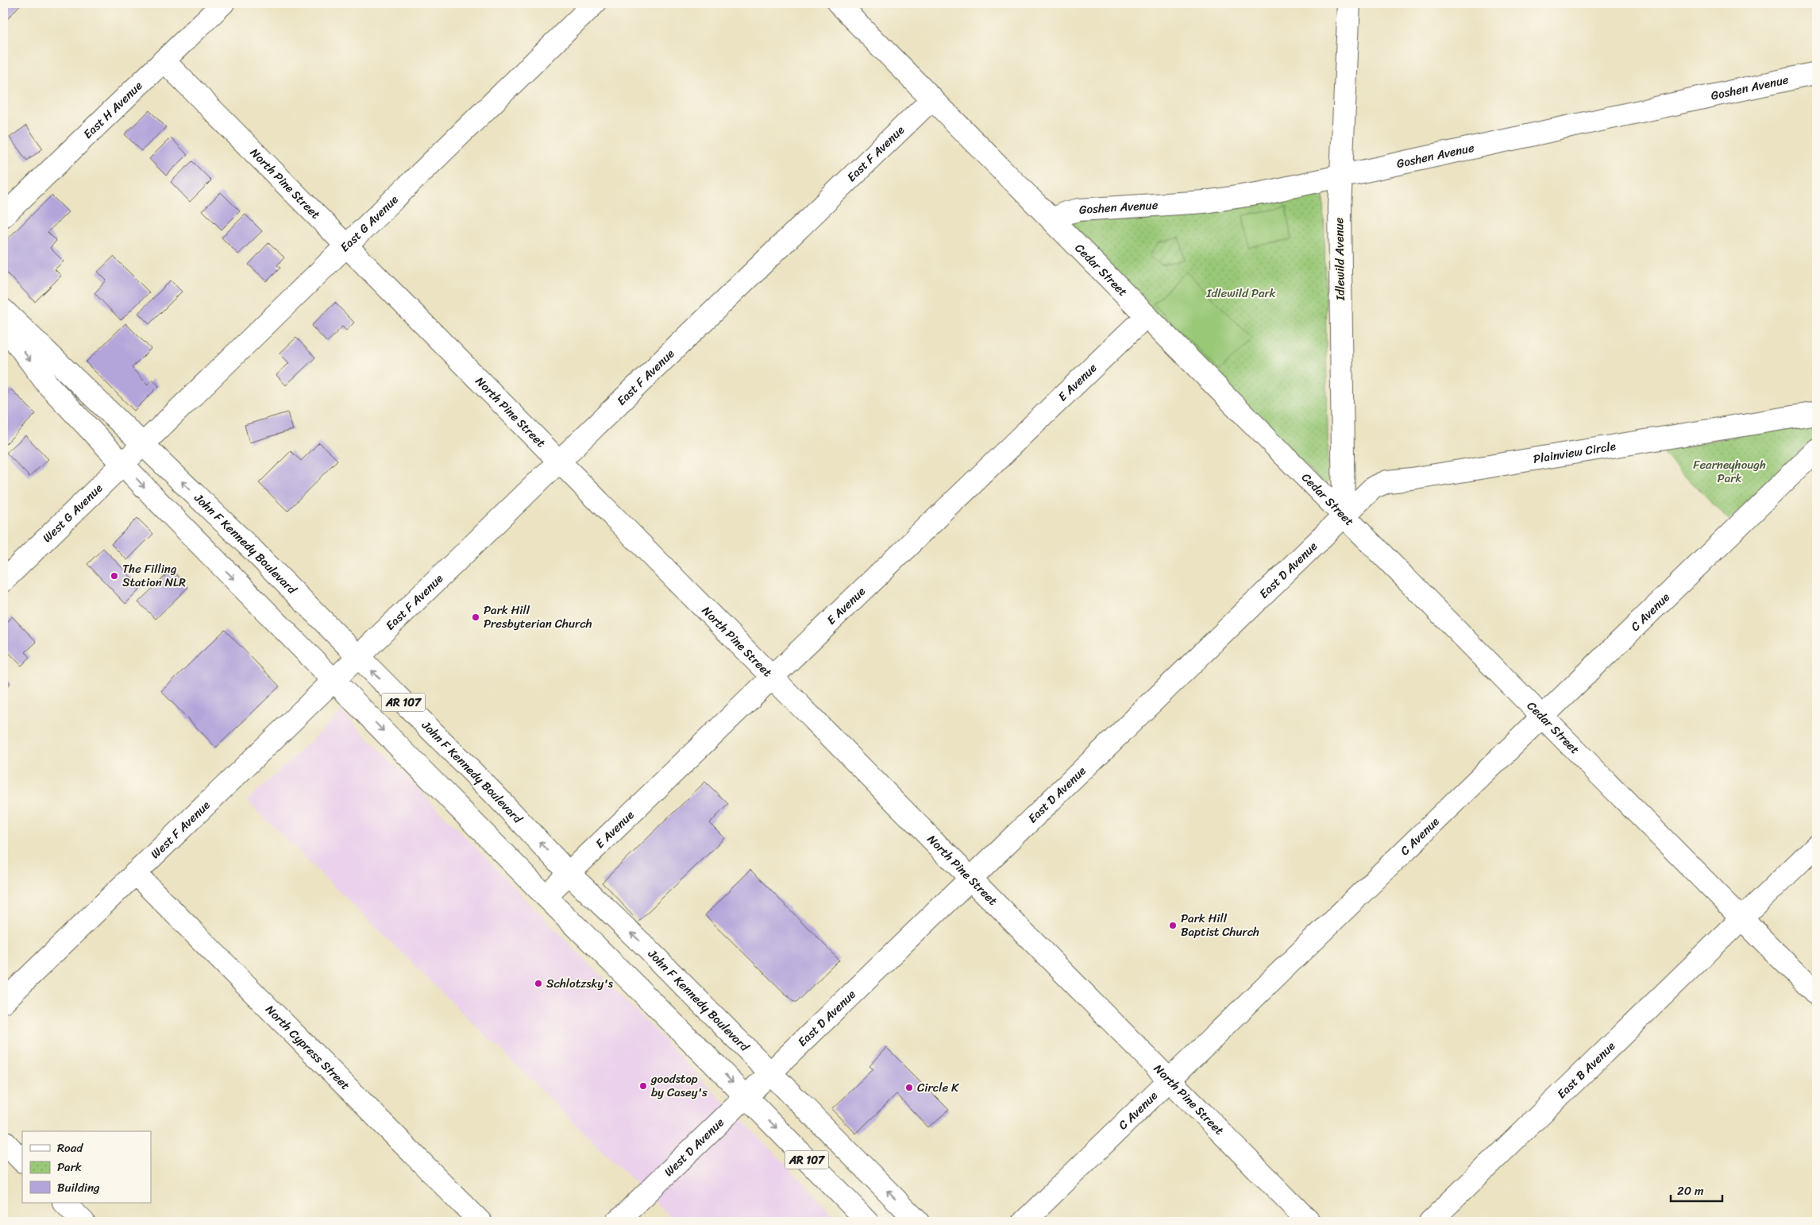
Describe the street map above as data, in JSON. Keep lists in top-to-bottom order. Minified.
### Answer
{"streets":{"street":["Goshen Avenue","East H Avenue","East F Avenue","North Pine Street","East G Avenue","Idlewild Avenue","Cedar Street","E Avenue","Plainview Circle","West G Avenue","John F Kennedy Boulevard","East D Avenue","C Avenue","AR 107","West F Avenue","North Cypress Street","East B Avenue","West D Avenue"]},"crossings":[["Goshen Avenue","Idlewild Avenue"],["Goshen Avenue","Cedar Street"],["East H Avenue","North Pine Street"],["East F Avenue","North Pine Street"],["East F Avenue","Cedar Street"],["East F Avenue","John F Kennedy Boulevard"],["East F Avenue","West F Avenue"],["North Pine Street","East G Avenue"],["North Pine Street","E Avenue"],["North Pine Street","East D Avenue"],["North Pine Street","C Avenue"],["East G Avenue","West G Avenue"],["East G Avenue","John F Kennedy Boulevard"],["Idlewild Avenue","Cedar Street"],["Idlewild Avenue","Plainview Circle"],["Idlewild Avenue","East D Avenue"],["Cedar Street","E Avenue"],["Cedar Street","Plainview Circle"],["Cedar Street","East D Avenue"],["Cedar Street","C Avenue"],["Cedar Street","East B Avenue"],["E Avenue","John F Kennedy Boulevard"],["E Avenue","AR 107"],["Plainview Circle","East D Avenue"],["West G Avenue","John F Kennedy Boulevard"],["West G Avenue","AR 107"],["John F Kennedy Boulevard","East D Avenue"],["John F Kennedy Boulevard","West F Avenue"],["John F Kennedy Boulevard","West D Avenue"],["East D Avenue","West D Avenue"],["AR 107","West F Avenue"],["AR 107","West D Avenue"],["West F Avenue","North Cypress Street"]],"parks":["Idlewild Park","Fearneyhough Park"],"places":["The Filling Station NLR","Park Hill Presbyterian Church","Park Hill Baptist Church","Schlotzsky's","goodstop by Casey's","Circle K"],"legend":["Road","Park","Building"],"scale_bar":"20 m"}
